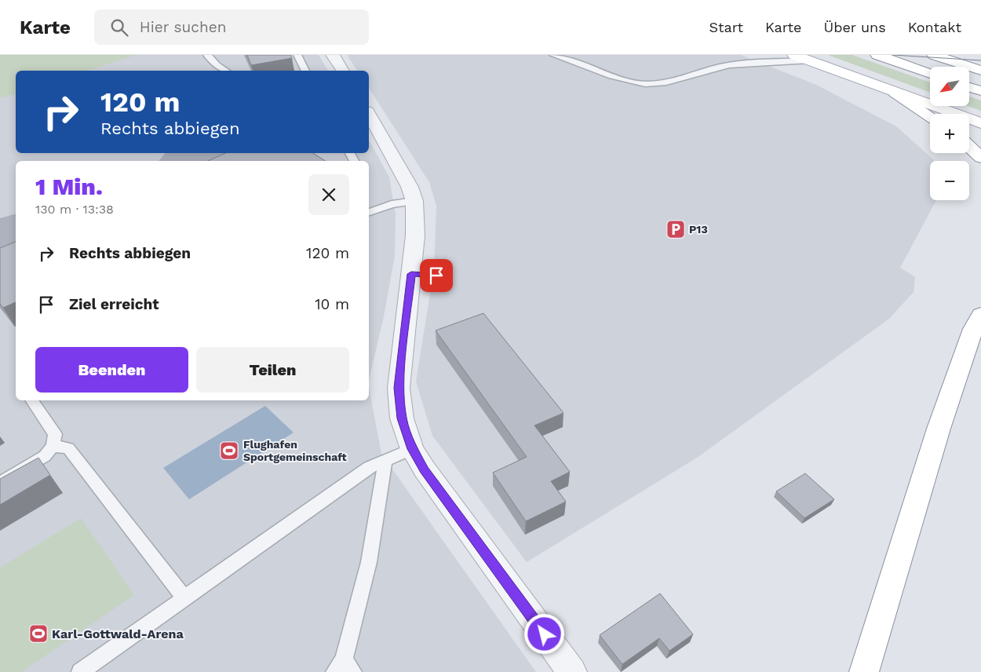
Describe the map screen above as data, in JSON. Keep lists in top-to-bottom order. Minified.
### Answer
{"places":{"parking":["P13"],"sports":["Flughafen Sportgemeinschaft","Karl-Gottwald-Arena"]},"north":"bottom left","page":{"header":"Karte","search":"Hier suchen","nav":["Start","Karte","Über uns","Kontakt"],"map_buttons":["+","−"],"turn":["120 m","Rechts abbiegen"],"heading":["1 Min.","130 m · 13:38"],"list":[{"name":"Rechts abbiegen","value":"120 m"},{"name":"Ziel erreicht","value":"10 m"}],"buttons":["Beenden","Teilen"]}}
